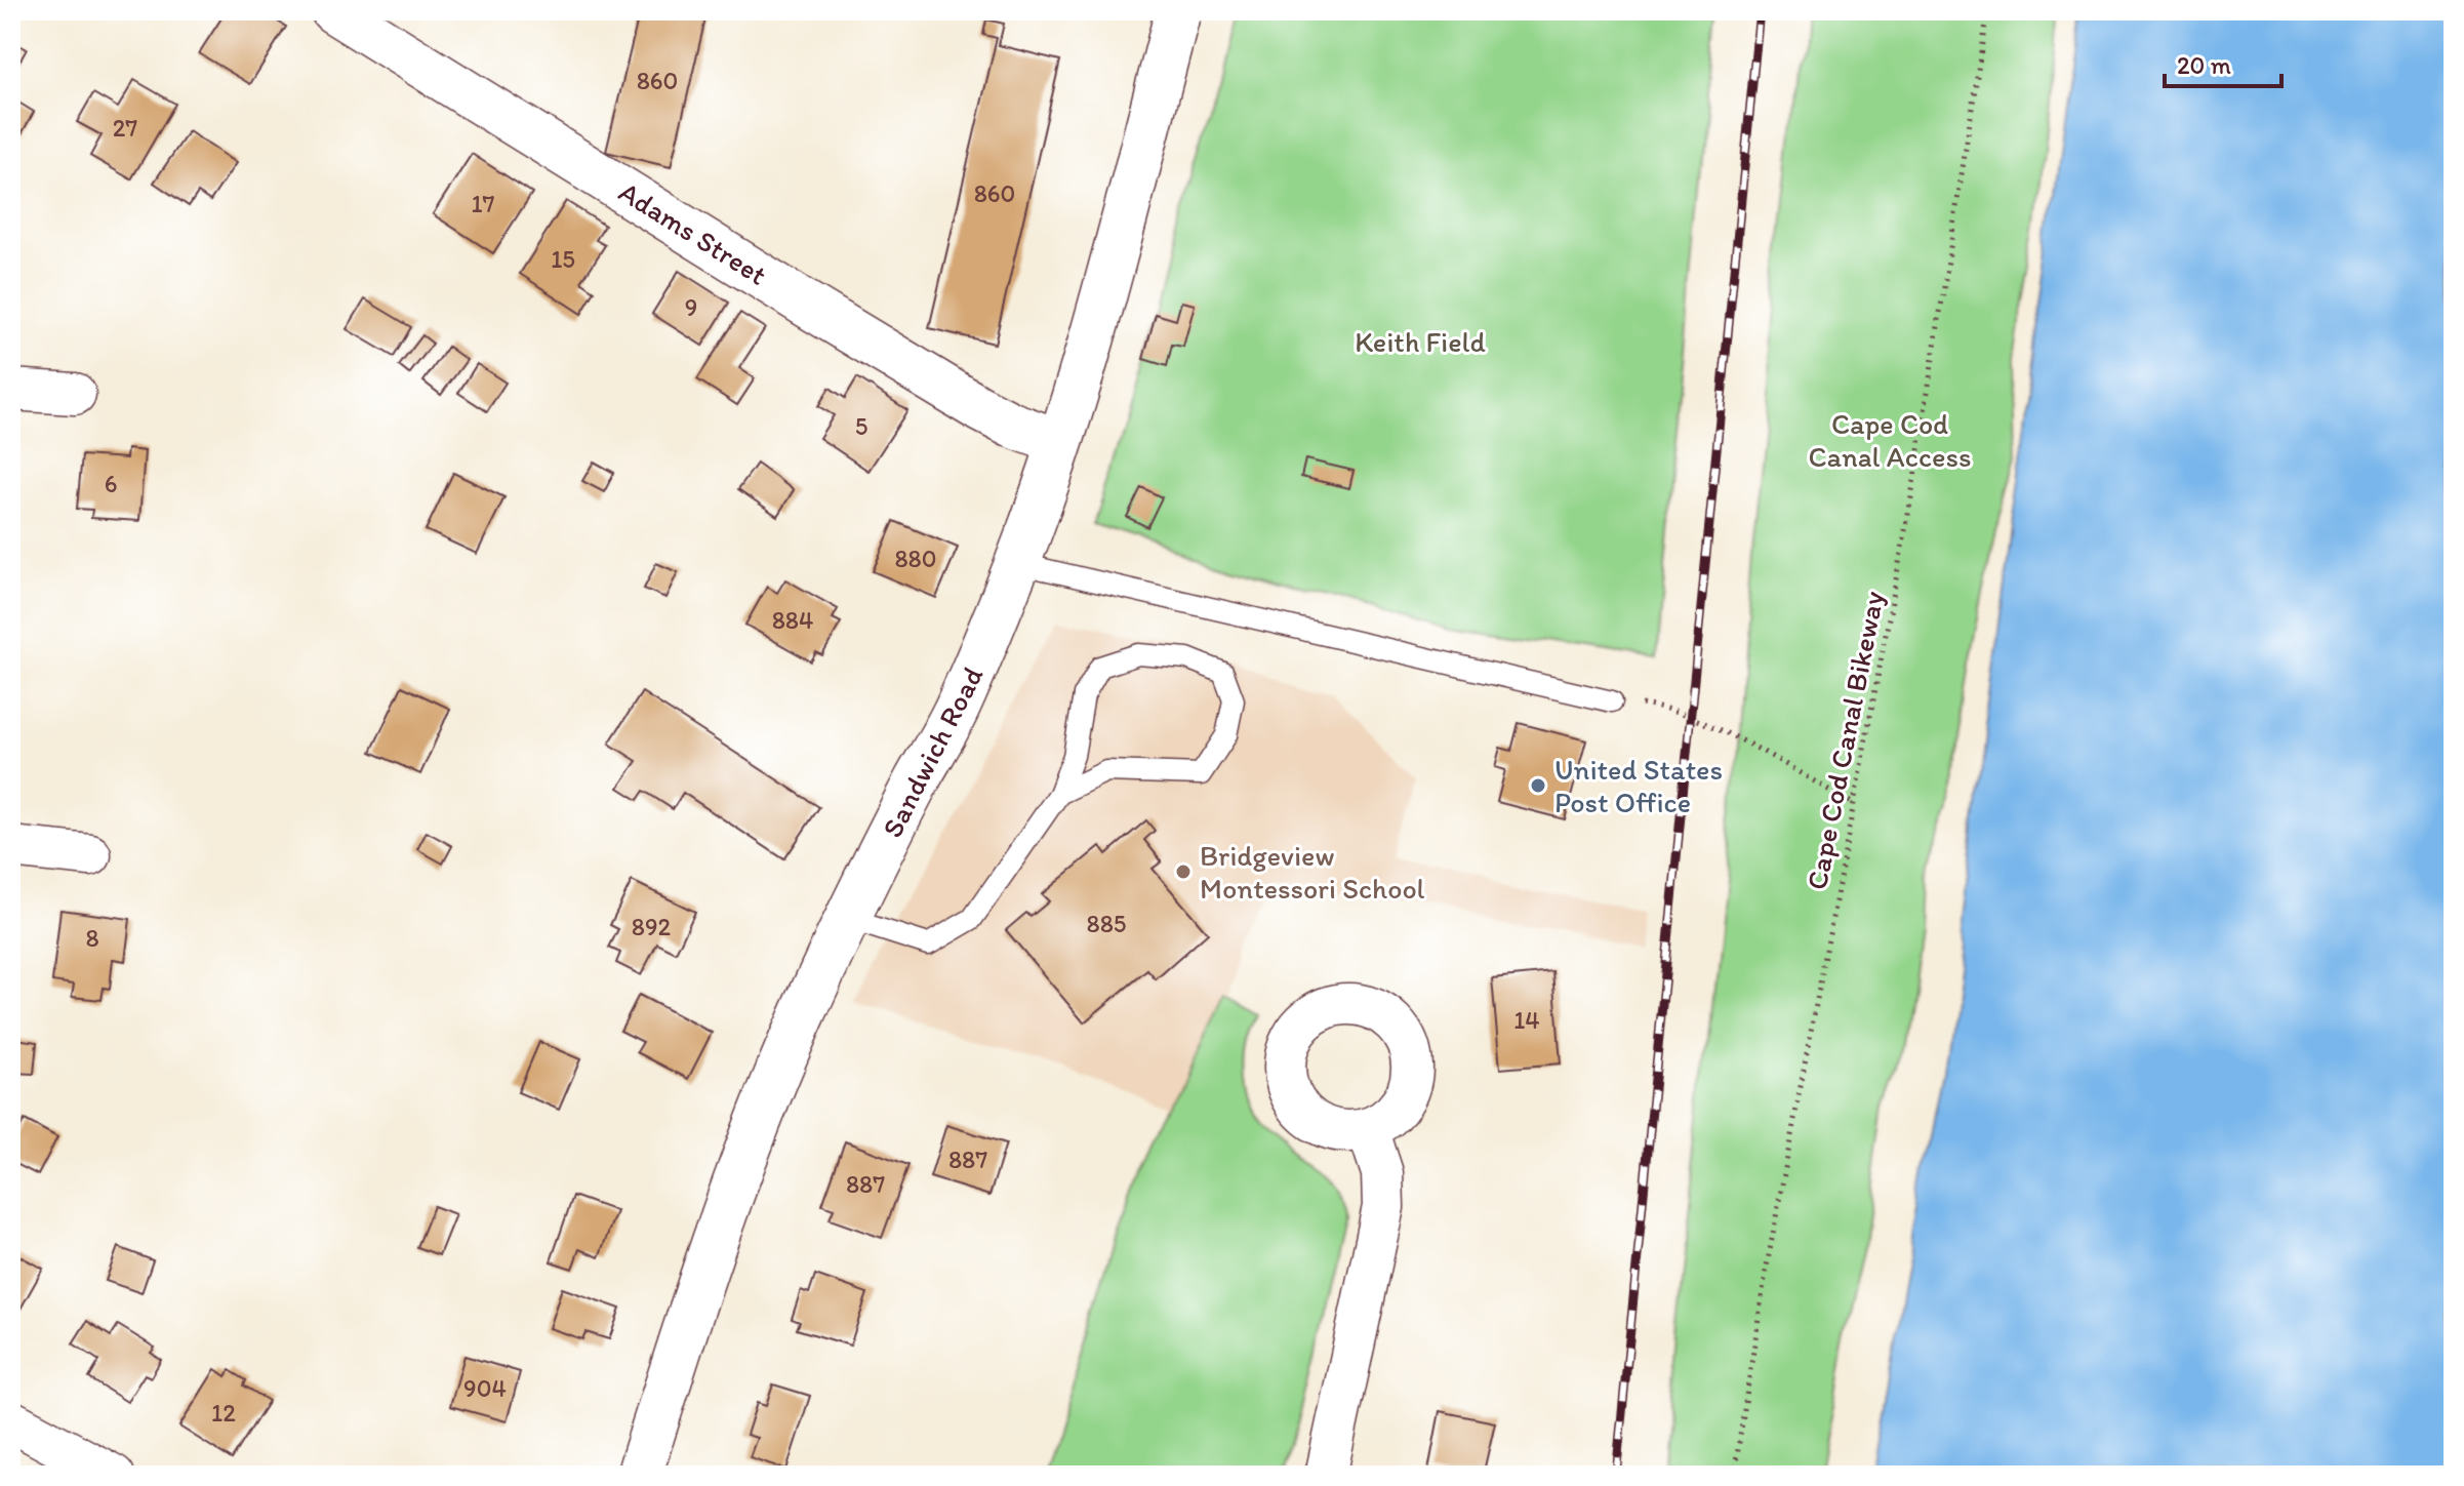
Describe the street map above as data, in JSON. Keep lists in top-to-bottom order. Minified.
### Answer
{"streets":{"main road":["Adams Street","Sandwich Road"],"path":["Cape Cod Canal Bikeway"]},"crossings":[["Adams Street","Sandwich Road"]],"parks":["Keith Field","Cape Cod Canal Access"],"places":["United States Post Office","Bridgeview Montessori School"],"house_numbers":["860","27","860","17","15","9","5","6","880","884","885","892","8","14","887","887","904","12"],"scale_bar":"20 m"}
